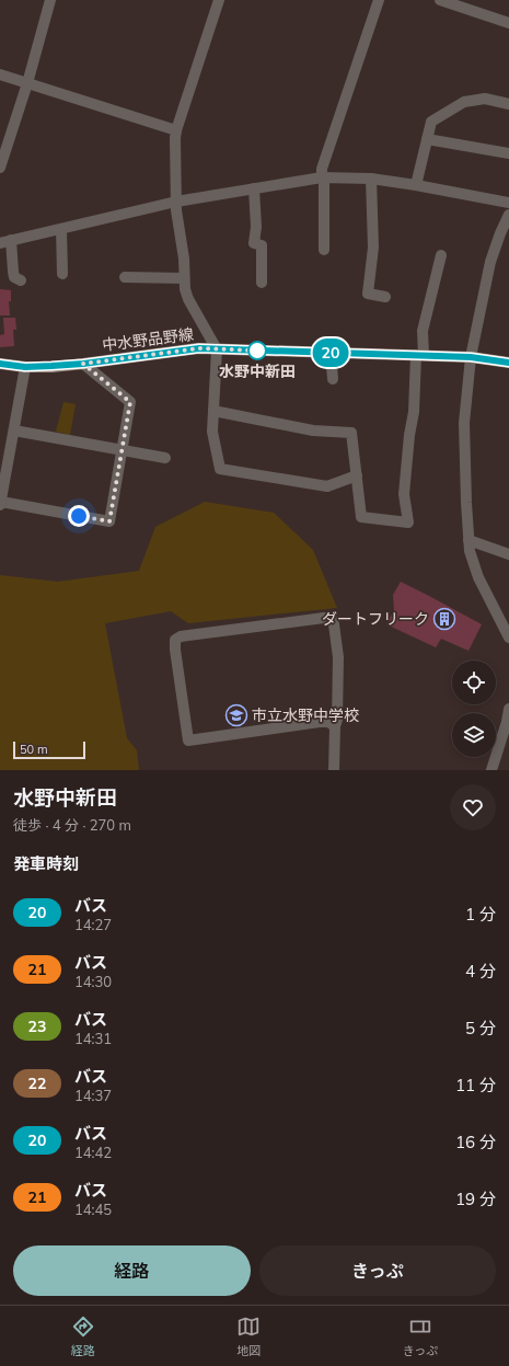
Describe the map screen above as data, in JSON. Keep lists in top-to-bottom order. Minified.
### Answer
{"streets":{"main road":["中水野品野線"]},"places":{"other":["水野中新田"],"building":["ダートフリーク"],"school or university":["市立水野中学校"]},"lines":["bus line 20"],"scale_bar":"50 m","page":{"on_map":"20","scale":"50 m","heading":[["水野中新田","徒歩 · 4 分 · 270 m"],"発車時刻"],"list":[{"mark":"20","name":"バス","note":"14:27","value":"1 分"},{"mark":"21","name":"バス","note":"14:30","value":"4 分"},{"mark":"23","name":"バス","note":"14:31","value":"5 分"},{"mark":"22","name":"バス","note":"14:37","value":"11 分"},{"mark":"20","name":"バス","note":"14:42","value":"16 分"},{"mark":"21","name":"バス","note":"14:45","value":"19 分"}],"buttons":["経路","きっぷ"],"tabs":["経路","地図","きっぷ"]}}
